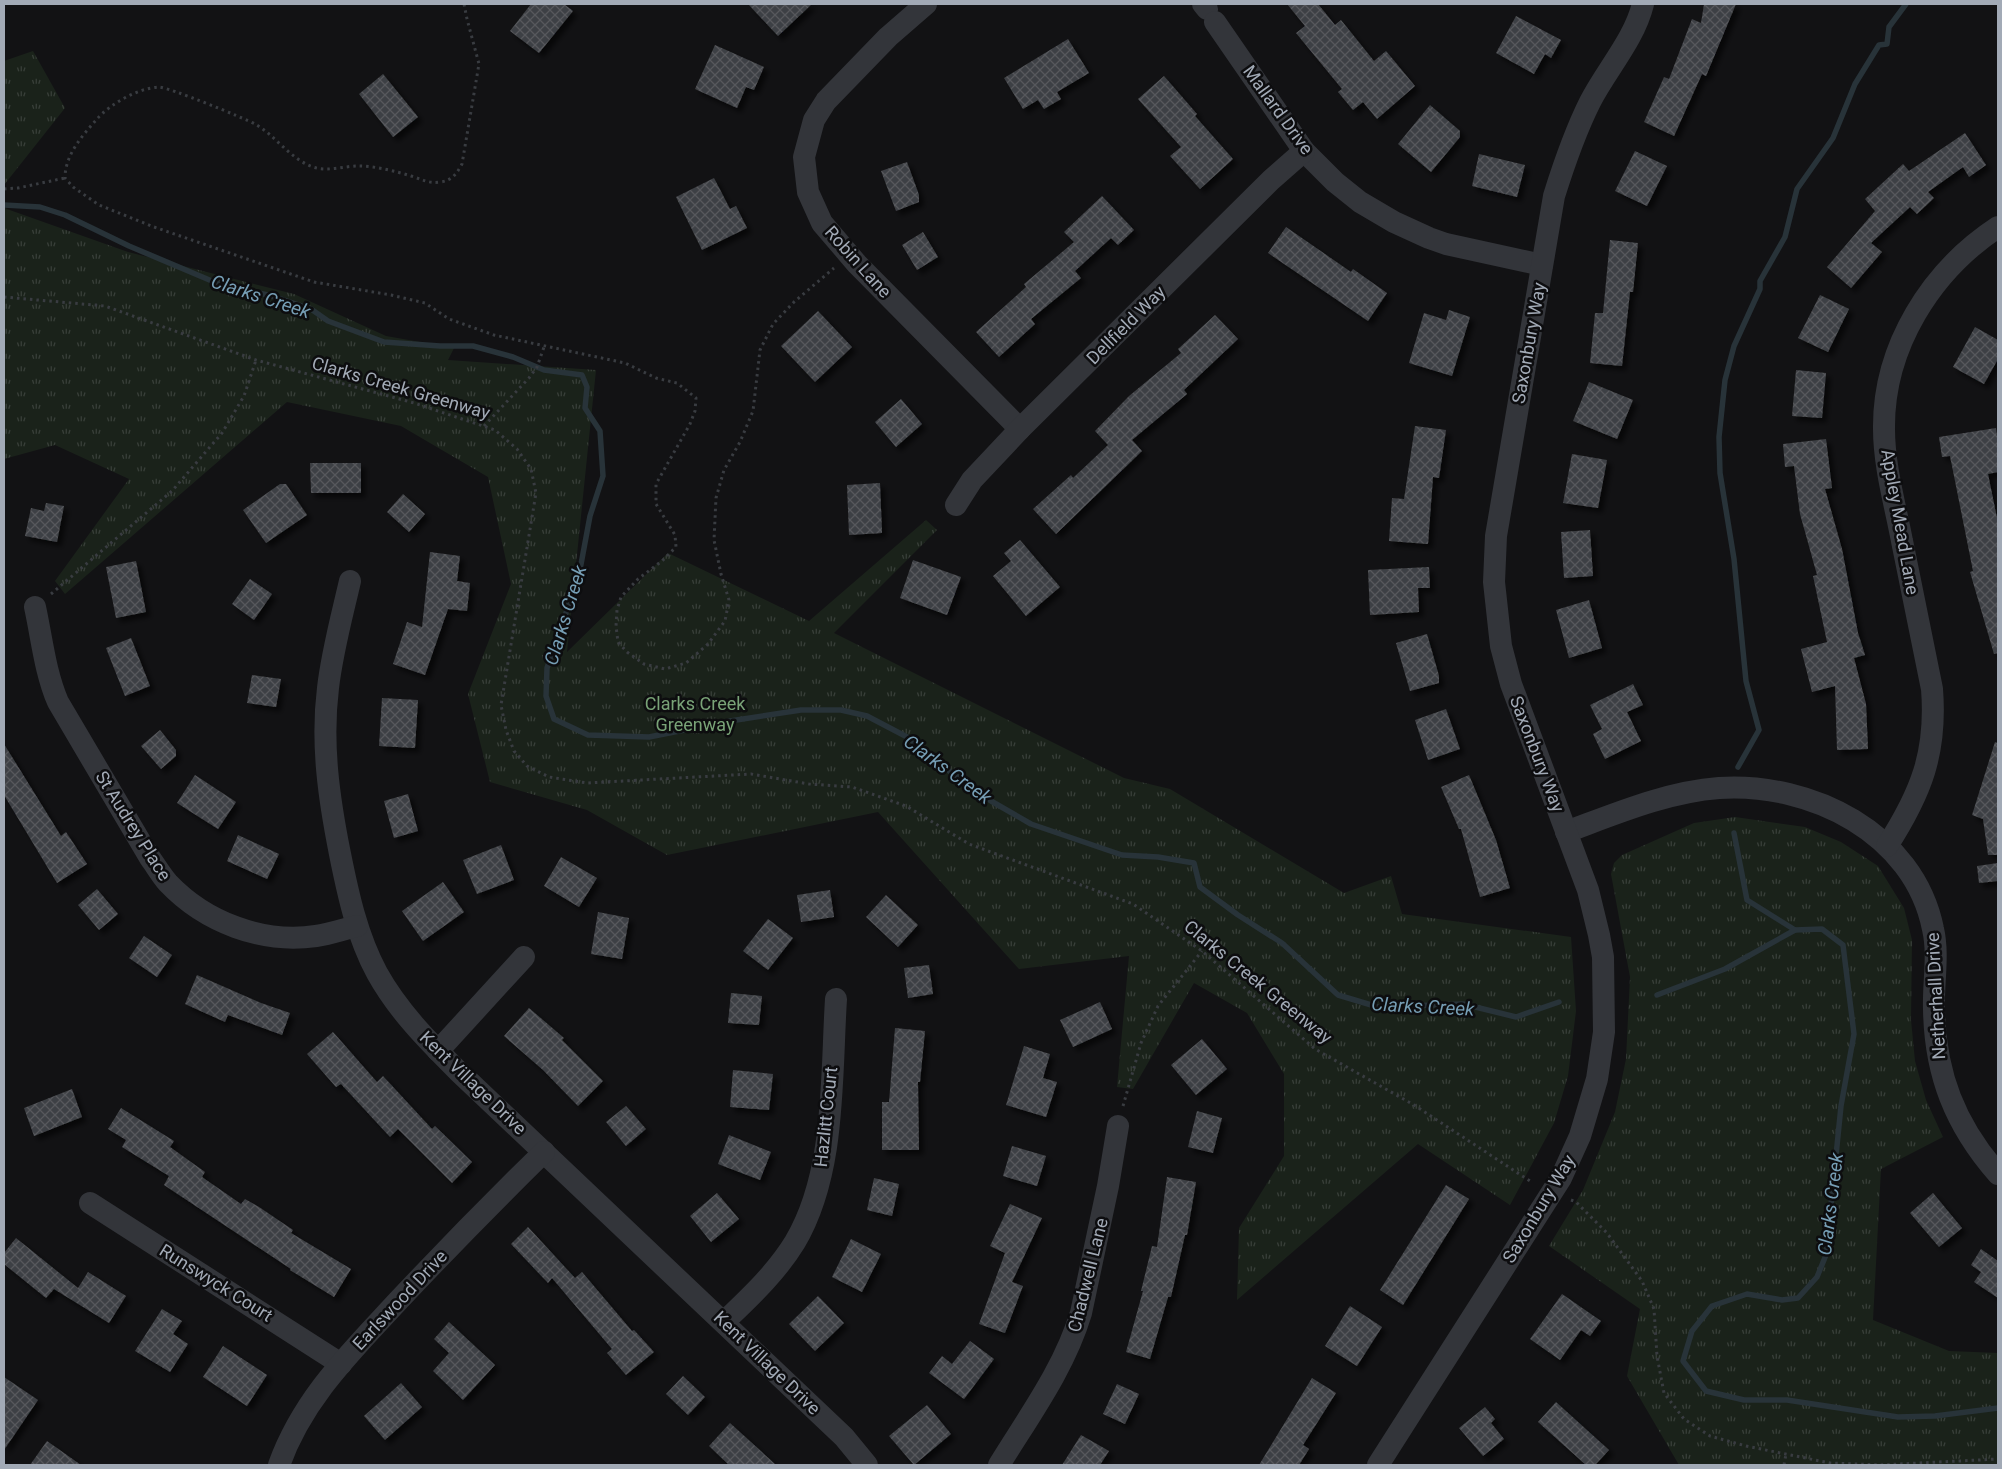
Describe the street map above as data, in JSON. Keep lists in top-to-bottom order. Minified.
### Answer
{"streets":{"street":["Mallard Drive","Robin Lane","Dellfield Way","Saxonbury Way","Appley Mead Lane","St Audrey Place","Netherhall Drive","Kent Village Drive","Hazlitt Court","Chadwell Lane","Runswyck Court","Earlswood Drive"],"path":["Clarks Creek Greenway"]},"crossings":[["Mallard Drive","Dellfield Way"],["Mallard Drive","Saxonbury Way"],["Robin Lane","Dellfield Way"],["Saxonbury Way","Clarks Creek Greenway"],["Saxonbury Way","Netherhall Drive"],["Appley Mead Lane","Netherhall Drive"],["St Audrey Place","Kent Village Drive"],["Kent Village Drive","Hazlitt Court"],["Kent Village Drive","Earlswood Drive"],["Runswyck Court","Earlswood Drive"]],"water":["Clarks Creek"],"parks":["Clarks Creek Greenway"]}
